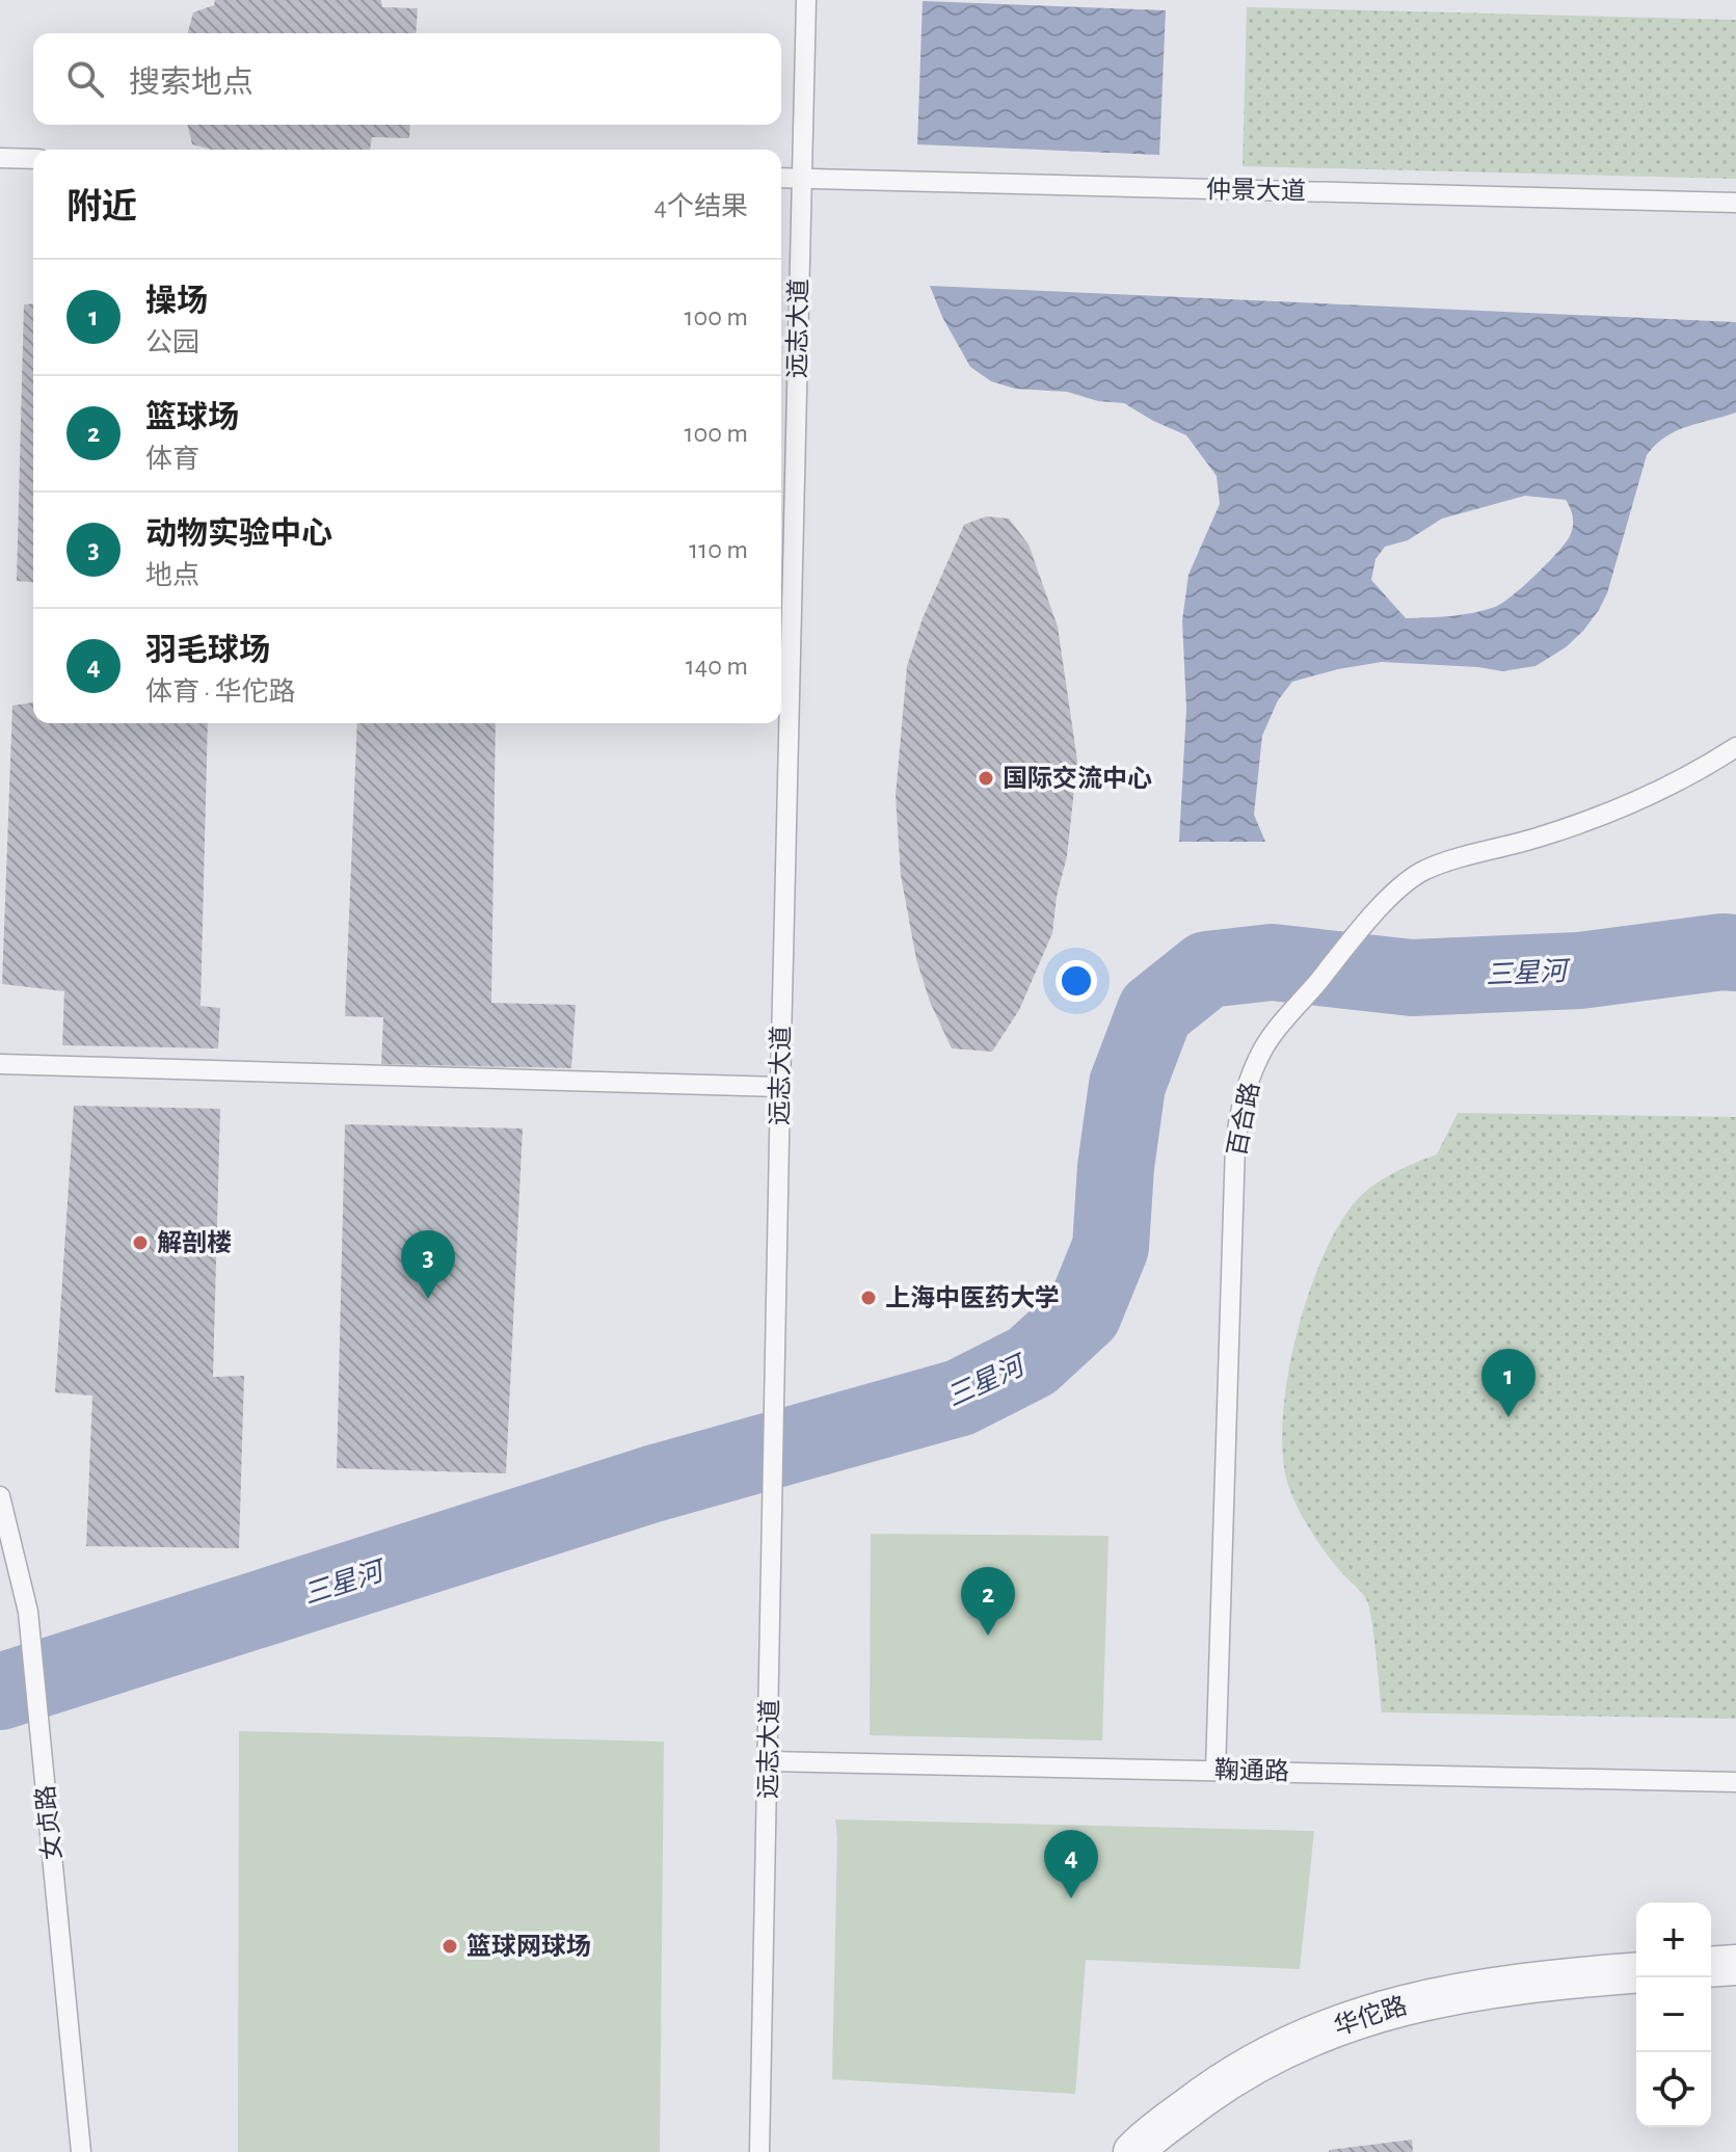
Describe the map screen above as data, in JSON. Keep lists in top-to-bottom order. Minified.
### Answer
{"streets":{"street":["华佗路"],"lane":["仲景大道","远志大道","百合路","鞠通路","女贞路"]},"crossings":[["仲景大道","远志大道"],["远志大道","鞠通路"],["百合路","鞠通路"]],"water":["三星河"],"places":["国际交流中心","解剖楼","上海中医药大学","篮球网球场"],"page":{"search":"搜索地点","heading":["附近","4个结果"],"list":[{"mark":"1","name":"操场","note":"公园","value":"100 m"},{"mark":"2","name":"篮球场","note":"体育","value":"100 m"},{"mark":"3","name":"动物实验中心","note":"地点","value":"110 m"},{"mark":"4","name":"羽毛球场","note":"体育 · 华佗路","value":"140 m"}],"pins":["3","1","2","4"],"map_buttons":["+","−"]}}
